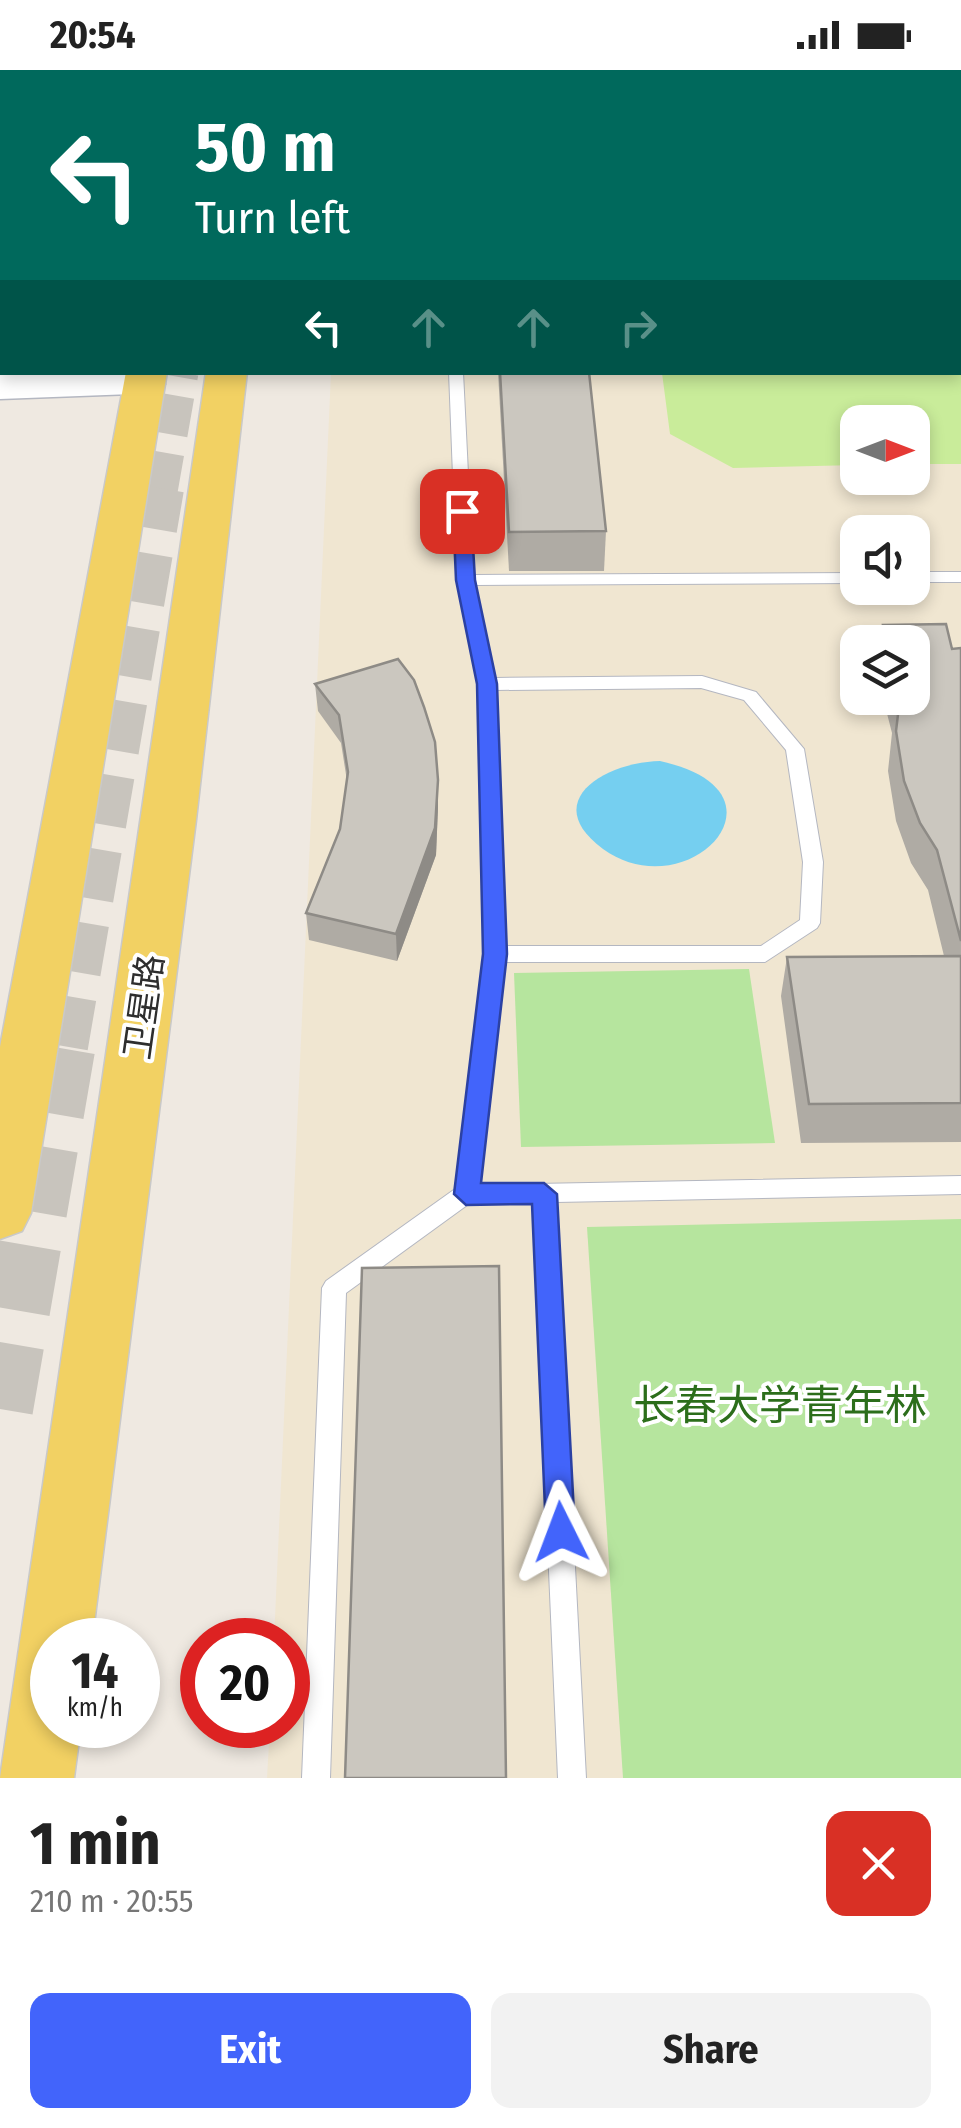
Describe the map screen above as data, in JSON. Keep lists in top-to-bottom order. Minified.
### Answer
{"streets":{"main road":["卫星路"]},"parks":["长春大学青年林"],"north":"right","page":{"status":"20:54","turn":["50 m","Turn left"],"speed":"14 km/h","limit":"20","heading":["1 min","210 m · 20:55"],"buttons":["Exit","Share"]}}
